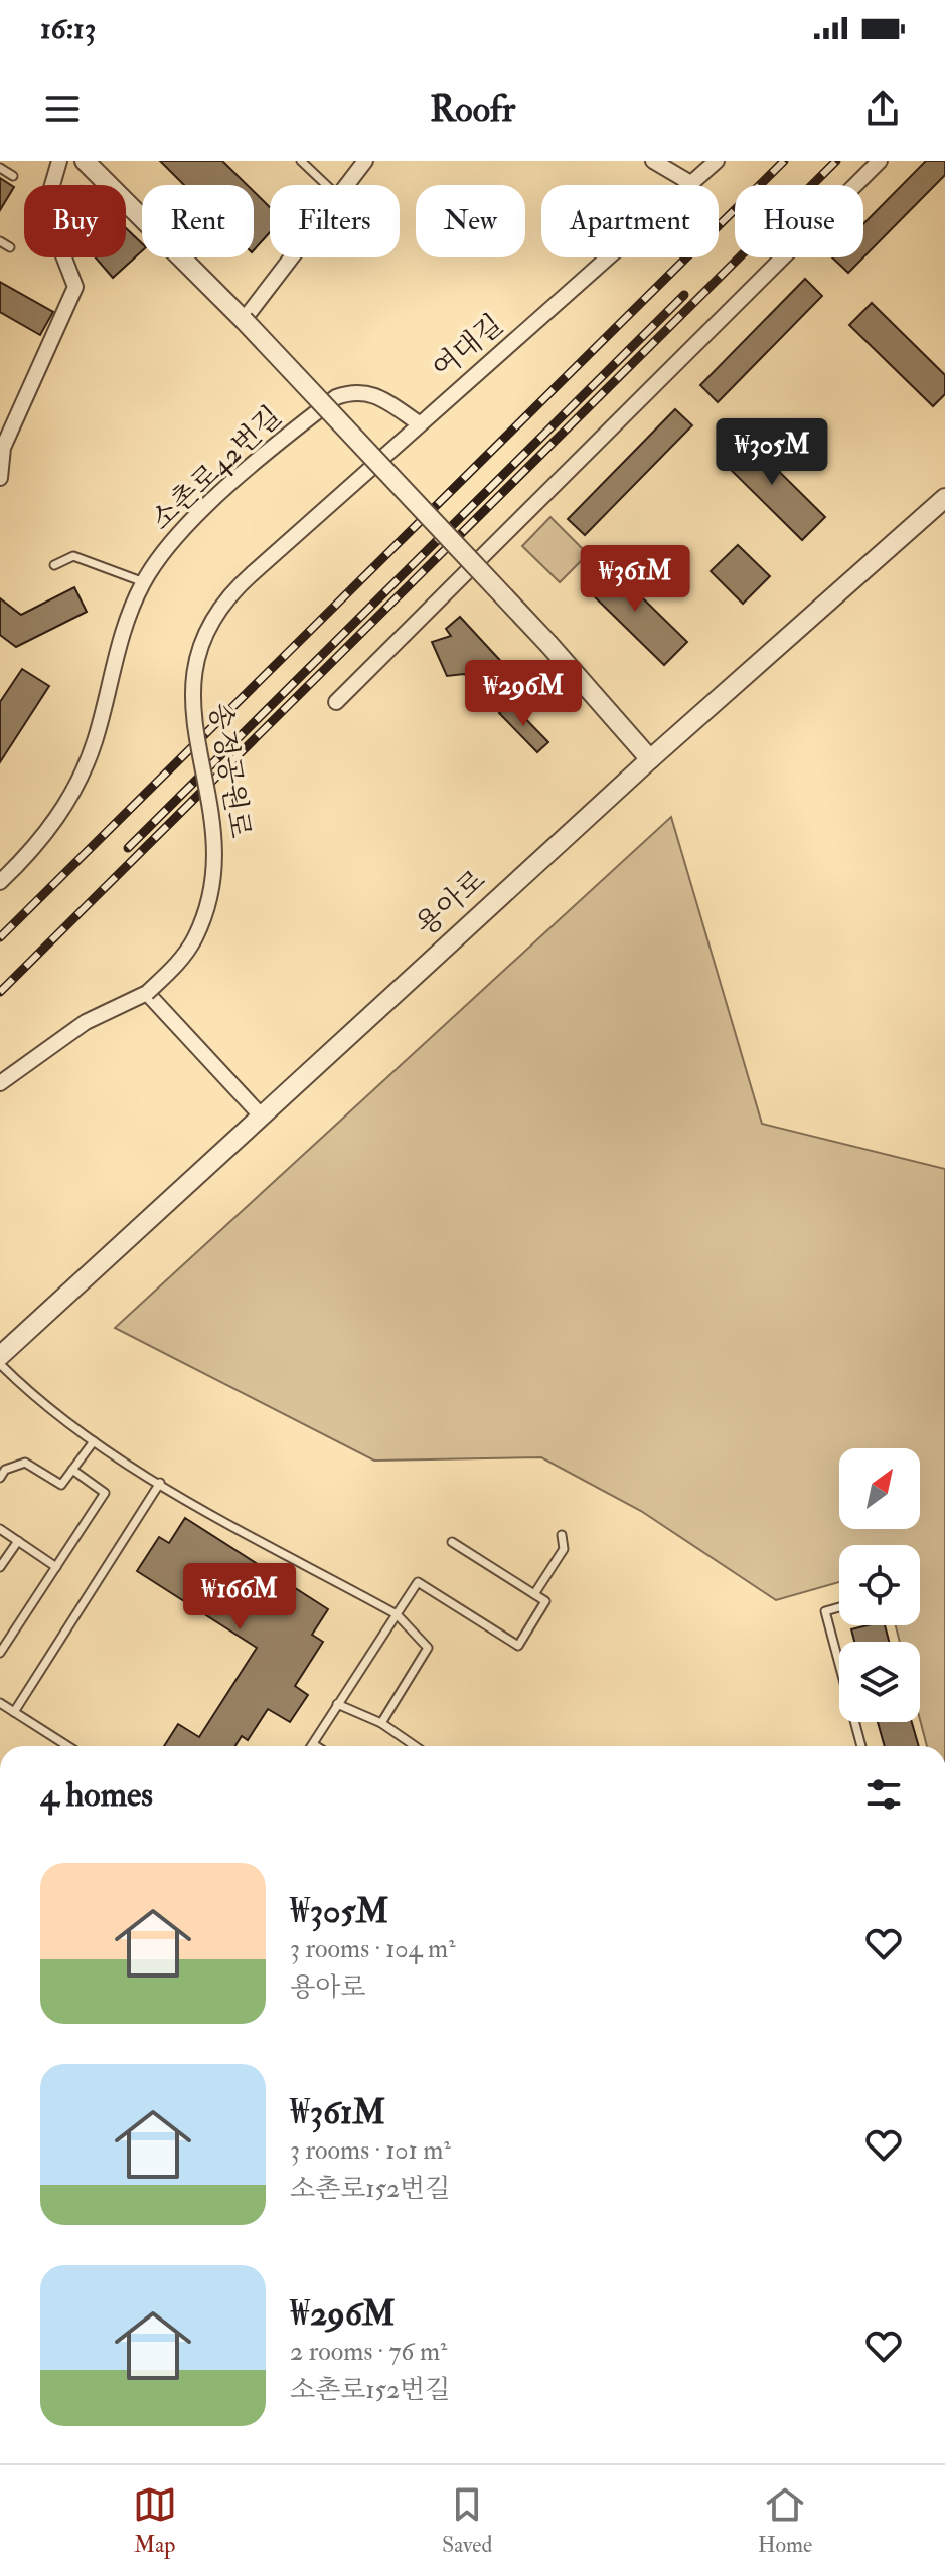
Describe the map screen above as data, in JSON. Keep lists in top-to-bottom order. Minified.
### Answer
{"streets":{"street":["여대길","소촌로42번길","송정공원로","용아로"]},"crossings":[["여대길","소촌로42번길"],["여대길","송정공원로"]],"north":"top right","page":{"status":"16:13","header":"Roofr","chip":["Buy","Rent","Filters","New","Apartment","House"],"price":["₩305M","₩361M","₩296M","₩166M"],"heading":"4 homes","list":[{"name":"₩305M","note":"3 rooms · 104 m² · 용아로"},{"name":"₩361M","note":"3 rooms · 101 m² · 소촌로152번길"},{"name":"₩296M","note":"2 rooms · 76 m² · 소촌로152번길"}],"tabs":["Map","Saved","Home"]}}
